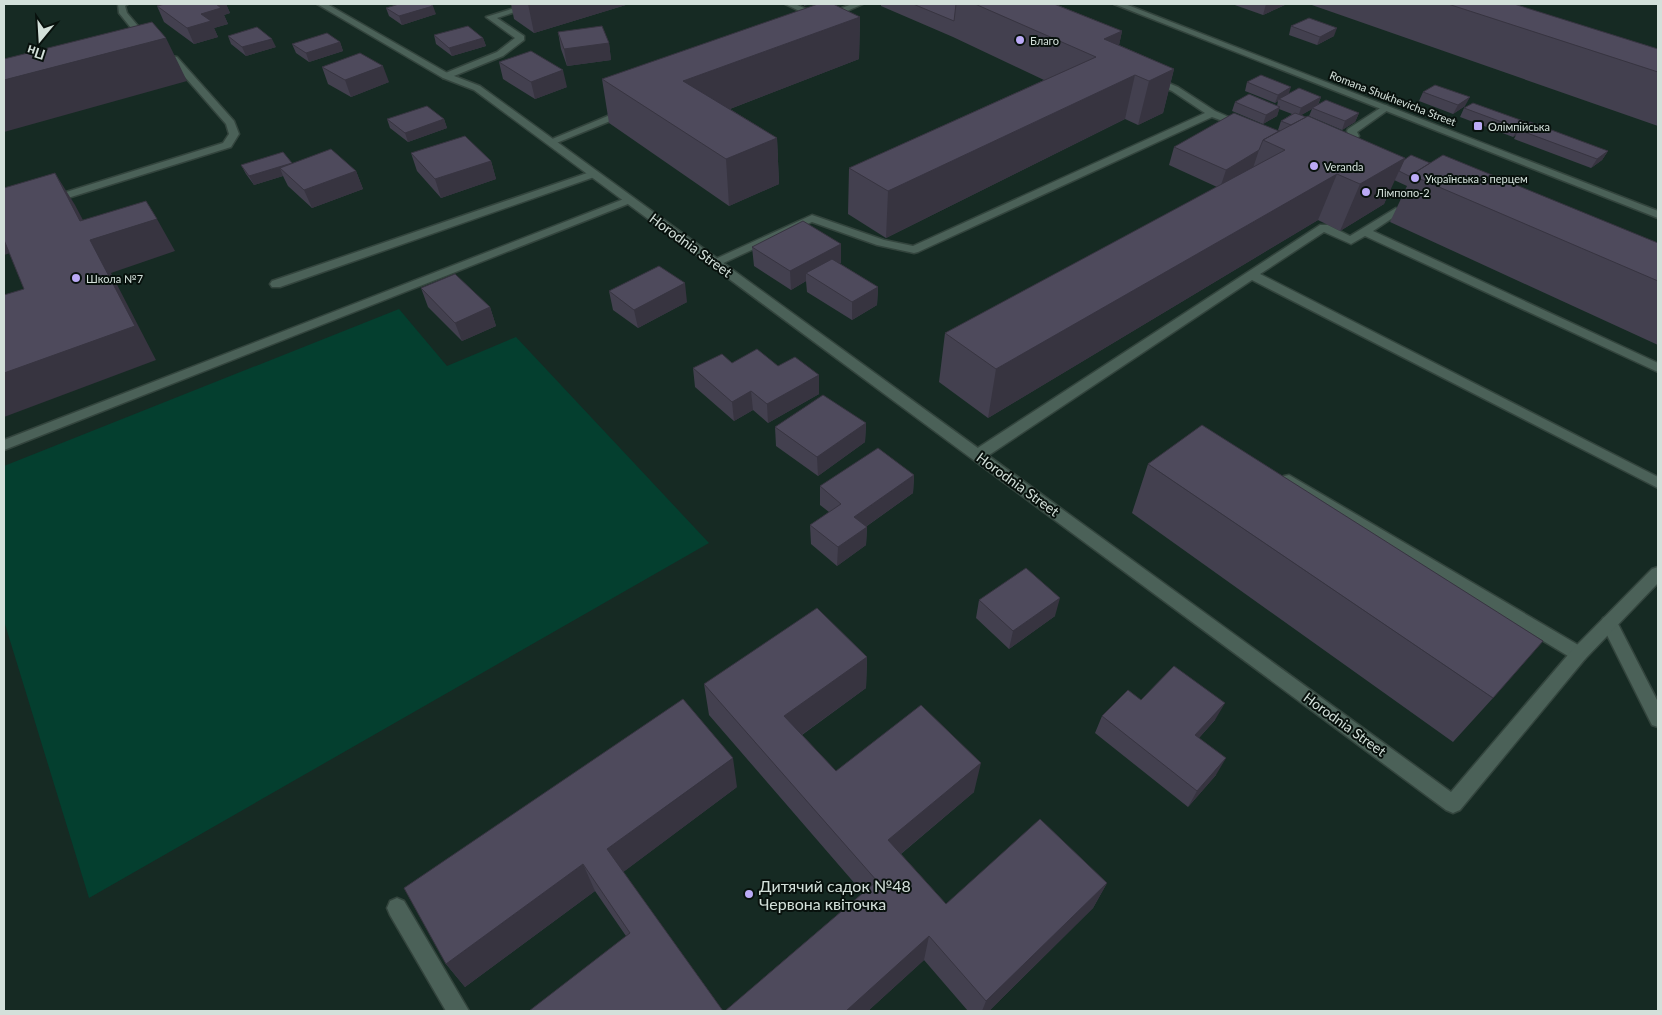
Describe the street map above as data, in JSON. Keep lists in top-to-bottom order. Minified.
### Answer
{"streets":{"street":["Romana Shukhevicha Street","Horodnia Street"]},"places":{"other":["Благо","Veranda","Українська з перцем","Лімпопо-2","Школа №7","Дитячий садок №48 Червона квіточка"],"transit":["Олiмпiйська"]},"north":"bottom"}
